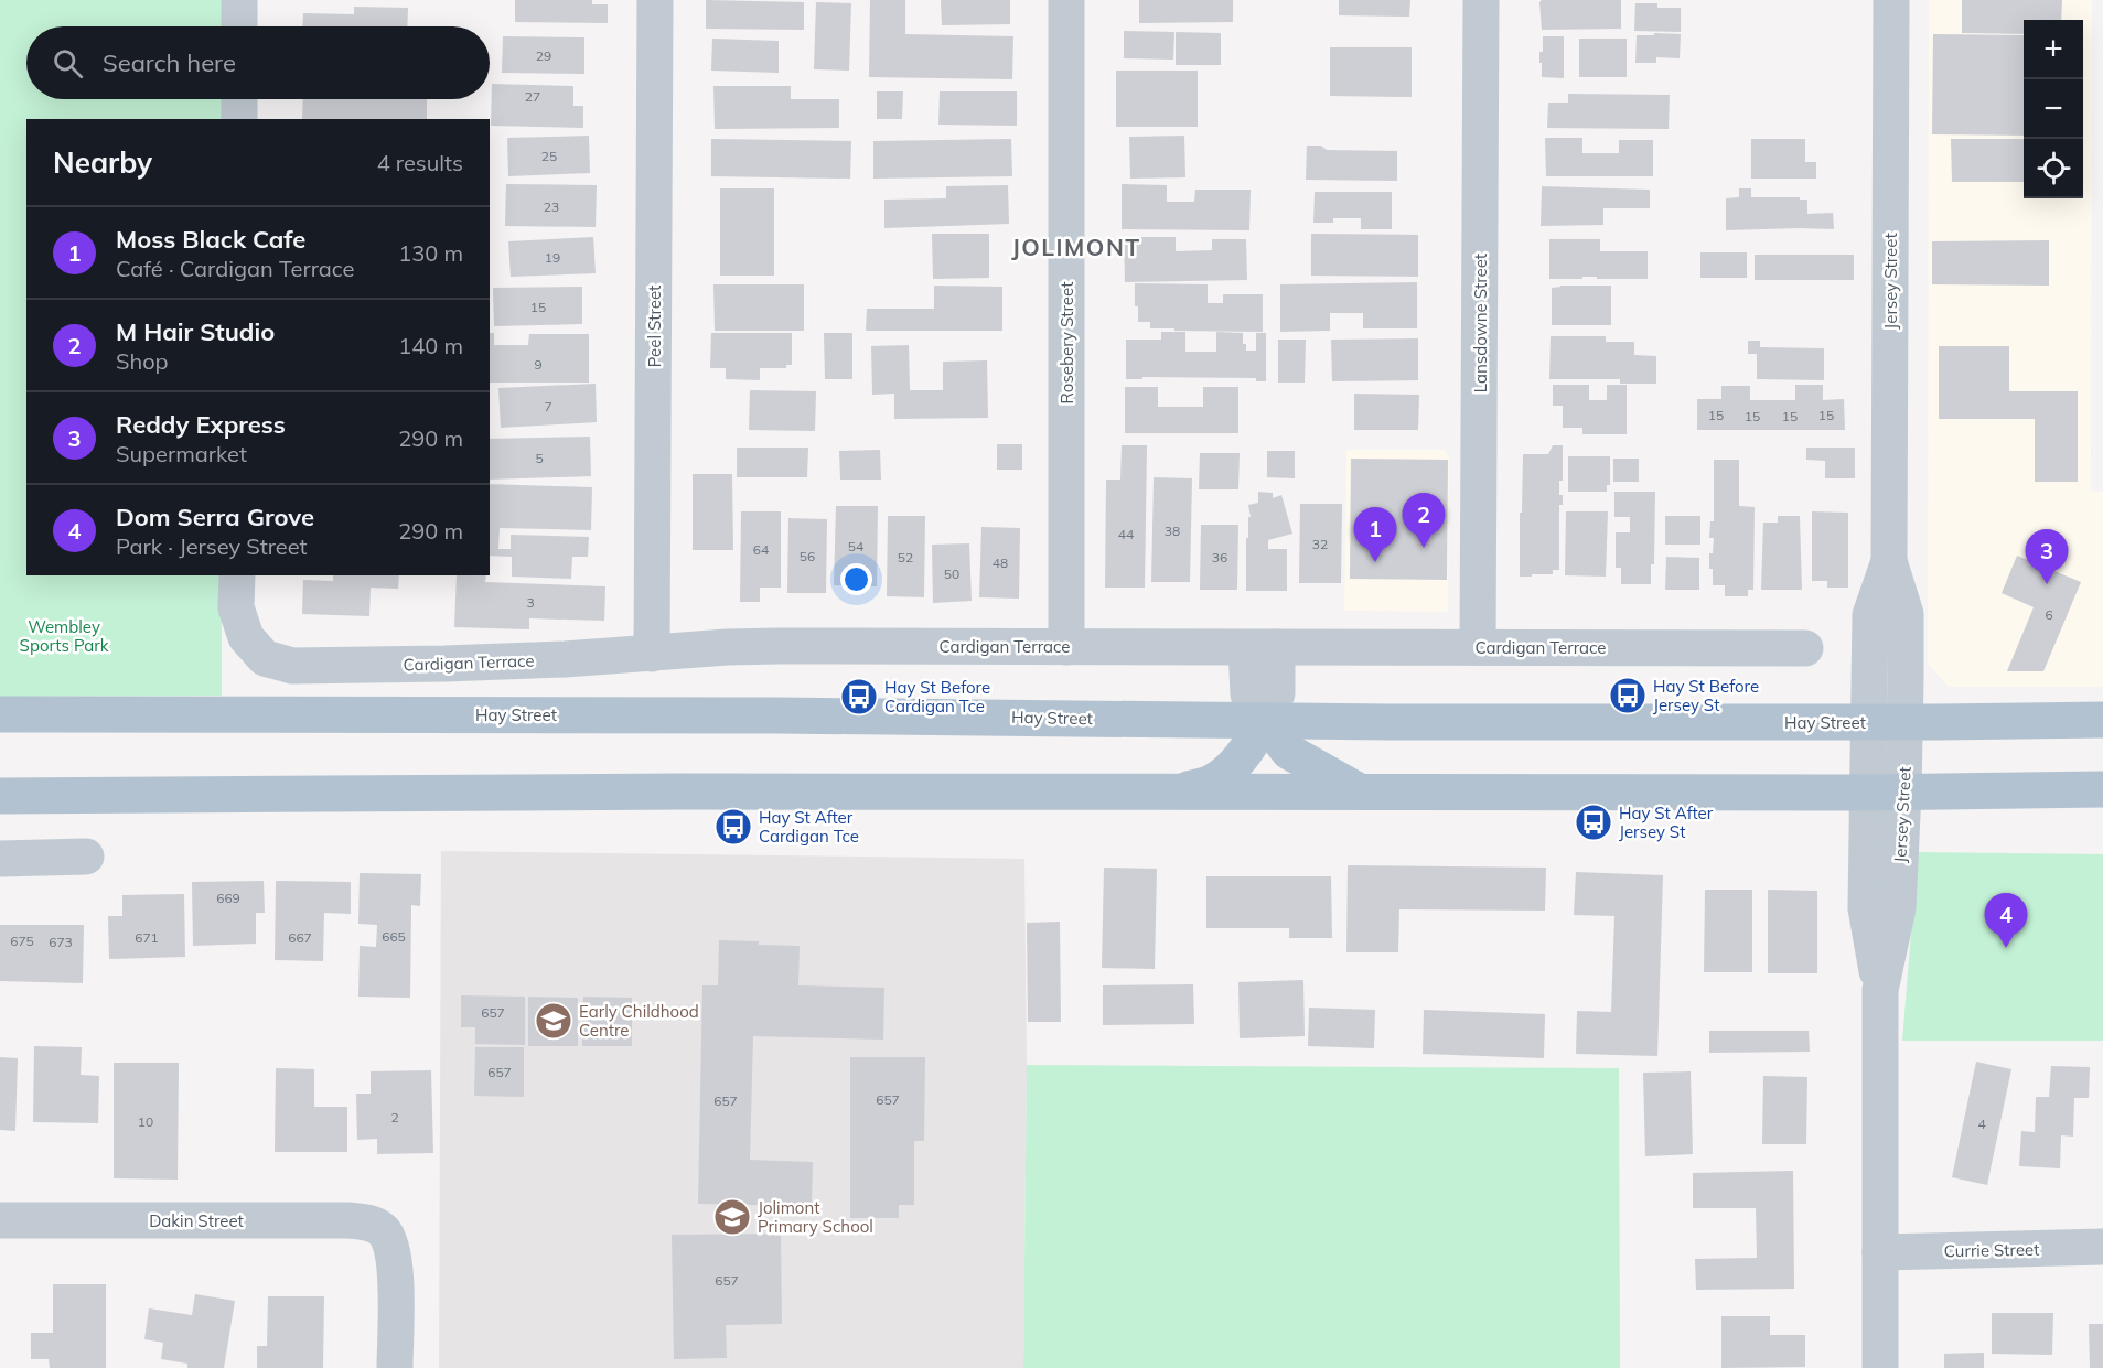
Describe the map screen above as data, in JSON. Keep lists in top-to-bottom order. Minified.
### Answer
{"streets":{"main road":["Hay Street"],"street":["Jersey Street","Lansdowne Street","Peel Street","Rosebery Street","Cardigan Terrace","Dakin Street","Currie Street"]},"crossings":[["Jersey Street","Hay Street"],["Jersey Street","Currie Street"],["Lansdowne Street","Cardigan Terrace"],["Peel Street","Cardigan Terrace"],["Rosebery Street","Cardigan Terrace"]],"districts":["JOLIMONT"],"parks":["Wembley Sports Park"],"places":{"bus stop":["Hay St Before Jersey St","Hay St Before Cardigan Tce","Hay St After Jersey St","Hay St After Cardigan Tce"],"school or university":["Early Childhood Centre","Jolimont Primary School"]},"house_numbers":["29","27","25","23","19","15","9","7","15","15","15","15","5","38","44","32","54","64","56","52","36","48","50","3","6","669","665","671","667","675","673","657","657","657","657","2","10","4","657"],"page":{"map_buttons":["+","−"],"search":"Search here","heading":["Nearby","4 results"],"list":[{"mark":"1","name":"Moss Black Cafe","note":"Café · Cardigan Terrace","value":"130 m"},{"mark":"2","name":"M Hair Studio","note":"Shop","value":"140 m"},{"mark":"3","name":"Reddy Express","note":"Supermarket","value":"290 m"},{"mark":"4","name":"Dom Serra Grove","note":"Park · Jersey Street","value":"290 m"}],"pins":["2","1","3","4"]}}
